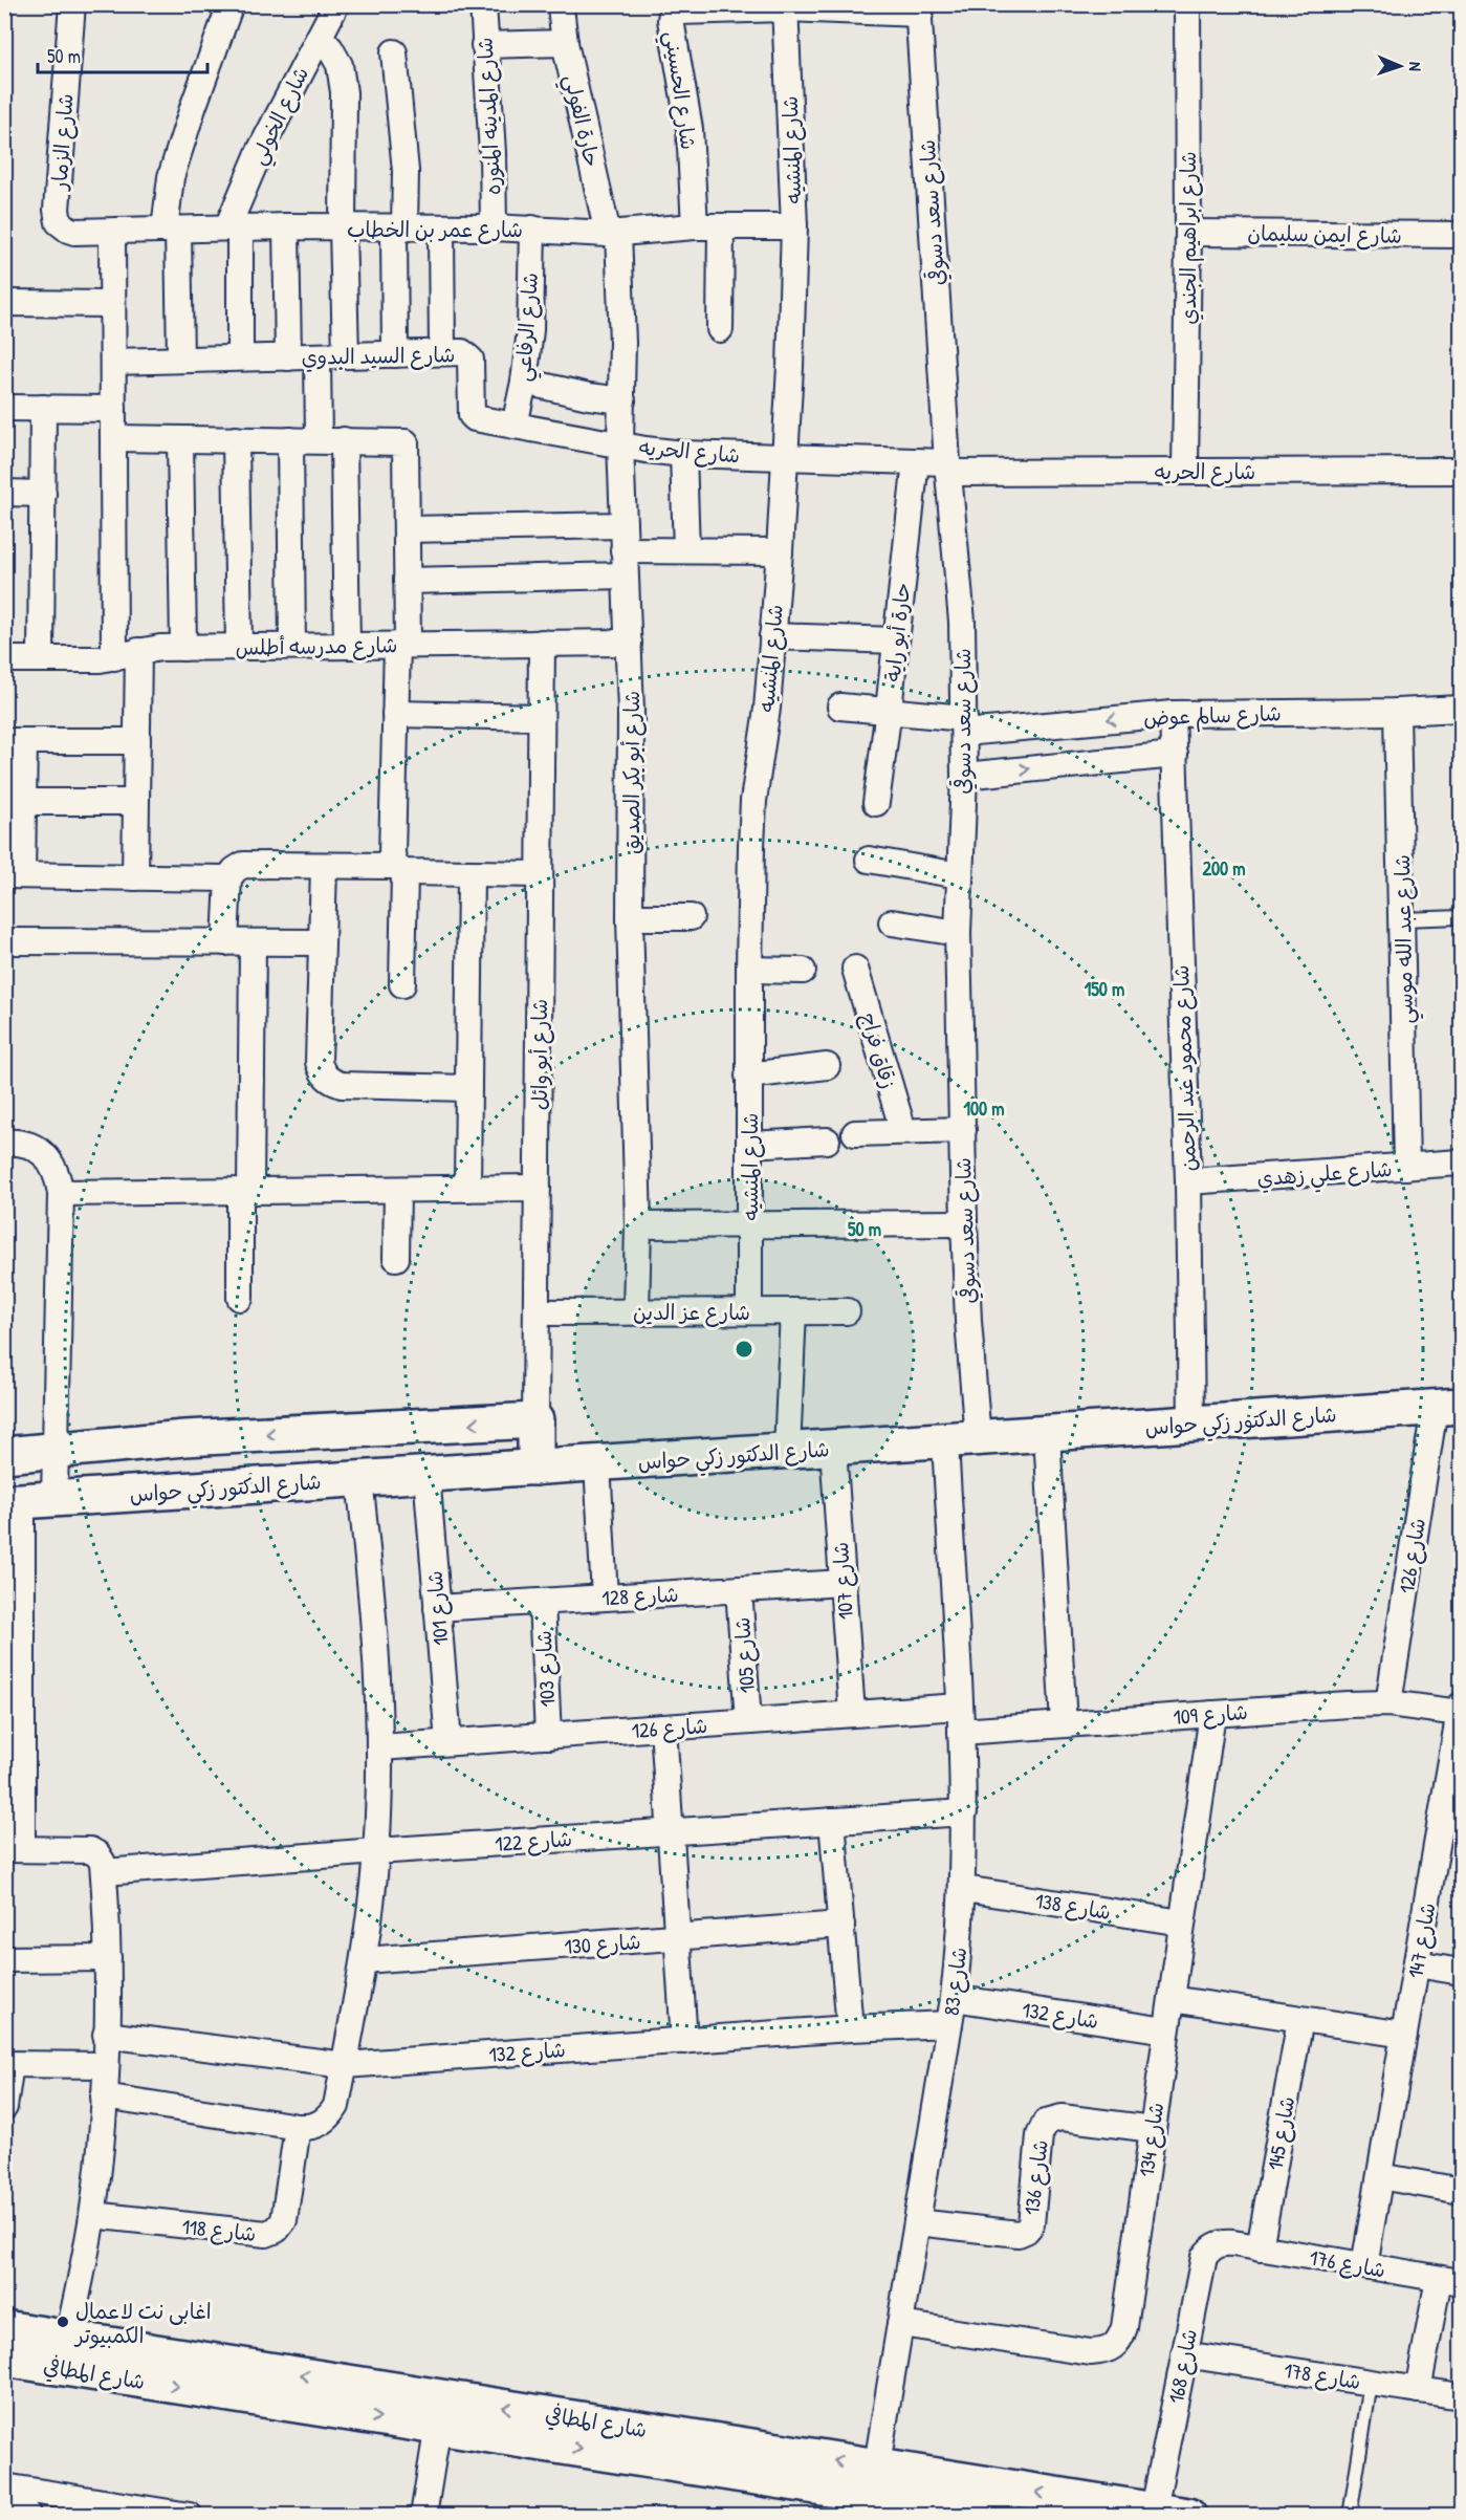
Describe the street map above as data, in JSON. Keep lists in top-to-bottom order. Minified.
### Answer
{"streets":{"street":["شارع الحسيني","شارع الخولي","شارع المدينه المنوره","حارة الفولي","شارع الزمار","شارع المنشيه","شارع سعد دسوقي","شارع عمر بن الخطاب","شارع ايمن سليمان","شارع ابراهيم الجندي","شارع الرفاعي","شارع السيد البدوي","شارع الحريه","حارة أبو راية","شارع مدرسه أطلس","شارع سالم عوض","شارع أبو بكر الصديق","شارع عبد الله موسي","زقاق فراج","شارع أبو وائل","شارع محمود عبد الرحمن","شارع علي زهدي","شارع عز الدين","شارع الدكتور زكي حواس","شارع 126","شارع 107","شارع 128","شارع 101","شارع 105","شارع 103","شارع 109","شارع 122","شارع 138","شارع 147","شارع 130","شارع 83","شارع 132","شارع 145","شارع 134","شارع 136","شارع 118","شارع 176","شارع 168","شارع المطافي","شارع 178"]},"crossings":[["شارع الحسيني","شارع المنشيه"],["شارع الحسيني","شارع سعد دسوقي"],["شارع الحسيني","شارع عمر بن الخطاب"],["شارع الخولي","شارع عمر بن الخطاب"],["شارع المدينه المنوره","شارع عمر بن الخطاب"],["حارة الفولي","شارع عمر بن الخطاب"],["حارة الفولي","شارع أبو بكر الصديق"],["شارع الزمار","شارع عمر بن الخطاب"],["شارع المنشيه","شارع عمر بن الخطاب"],["شارع المنشيه","شارع الحريه"],["شارع المنشيه","شارع عز الدين"],["شارع سعد دسوقي","شارع الحريه"],["شارع سعد دسوقي","شارع سالم عوض"],["شارع سعد دسوقي","شارع الدكتور زكي حواس"],["شارع سعد دسوقي","شارع 83"],["شارع عمر بن الخطاب","شارع الرفاعي"],["شارع عمر بن الخطاب","شارع أبو بكر الصديق"],["شارع ايمن سليمان","شارع ابراهيم الجندي"],["شارع ابراهيم الجندي","شارع الحريه"],["شارع الرفاعي","شارع السيد البدوي"],["شارع السيد البدوي","شارع الحريه"],["شارع السيد البدوي","شارع أبو بكر الصديق"],["شارع الحريه","حارة أبو راية"],["شارع الحريه","شارع أبو بكر الصديق"],["حارة أبو راية","شارع سالم عوض"],["شارع مدرسه أطلس","شارع أبو بكر الصديق"],["شارع مدرسه أطلس","شارع أبو وائل"],["شارع سالم عوض","شارع عبد الله موسي"],["شارع سالم عوض","شارع محمود عبد الرحمن"],["شارع أبو بكر الصديق","شارع عز الدين"],["شارع عبد الله موسي","شارع علي زهدي"],["شارع أبو وائل","شارع عز الدين"],["شارع أبو وائل","شارع الدكتور زكي حواس"],["شارع محمود عبد الرحمن","شارع علي زهدي"],["شارع محمود عبد الرحمن","شارع الدكتور زكي حواس"],["شارع الدكتور زكي حواس","شارع 126"],["شارع الدكتور زكي حواس","شارع 107"],["شارع الدكتور زكي حواس","شارع 101"],["شارع الدكتور زكي حواس","شارع 83"],["شارع 126","شارع 107"],["شارع 126","شارع 101"],["شارع 126","شارع 105"],["شارع 126","شارع 103"],["شارع 126","شارع 109"],["شارع 126","شارع 83"],["شارع 107","شارع 128"],["شارع 128","شارع 101"],["شارع 128","شارع 105"],["شارع 128","شارع 103"],["شارع 109","شارع 147"],["شارع 109","شارع 83"],["شارع 109","شارع 134"],["شارع 122","شارع 83"],["شارع 138","شارع 83"],["شارع 138","شارع 134"],["شارع 147","شارع 176"],["شارع 83","شارع 132"],["شارع 83","شارع 134"],["شارع 83","شارع 136"],["شارع 83","شارع المطافي"],["شارع 132","شارع 134"],["شارع 145","شارع 176"],["شارع 134","شارع 136"],["شارع 176","شارع 168"],["شارع 168","شارع المطافي"],["شارع 168","شارع 178"]],"places":["اغابى نت لاعمال الكمبيوتر"],"scale_bar":"50 m","north":"right","rings":["200 m","150 m","100 m","50 m"]}
